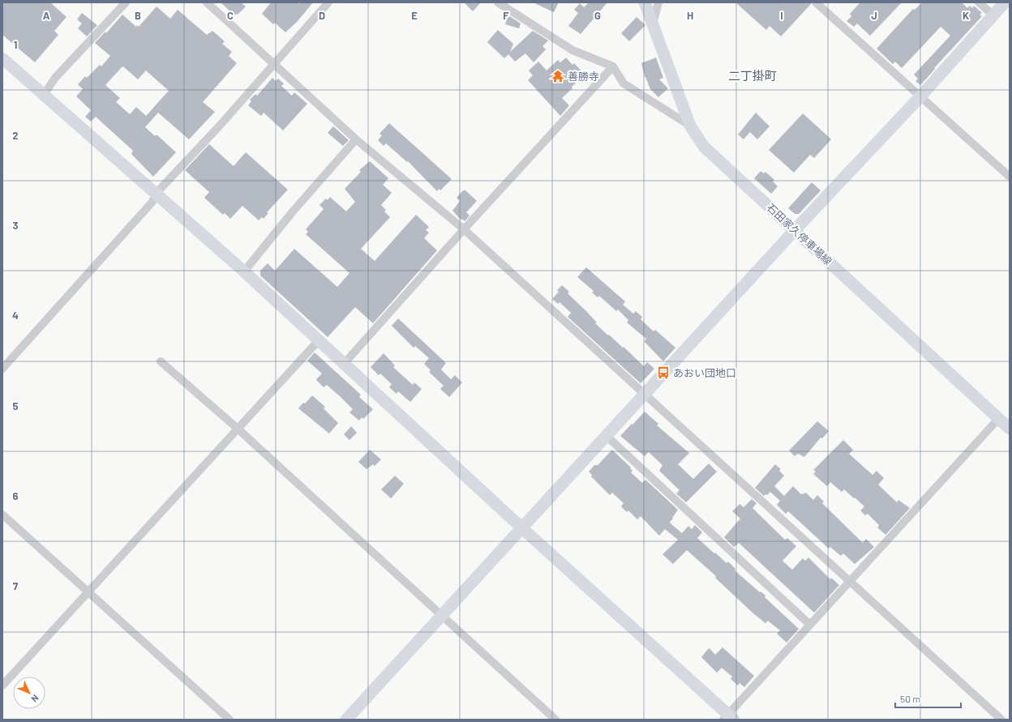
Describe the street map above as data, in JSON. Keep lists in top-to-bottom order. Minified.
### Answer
{"streets":{"street":["石田家久停車場線"]},"districts":["二丁掛町"],"places":{"temple":["善勝寺"],"bus stop":["あおい団地口"]},"scale_bar":"50 m","north":"bottom right","grid":{"columns":["A","B","C","D","E","F","G","H","I","J","K"],"rows":["1","2","3","4","5","6","7"]}}
